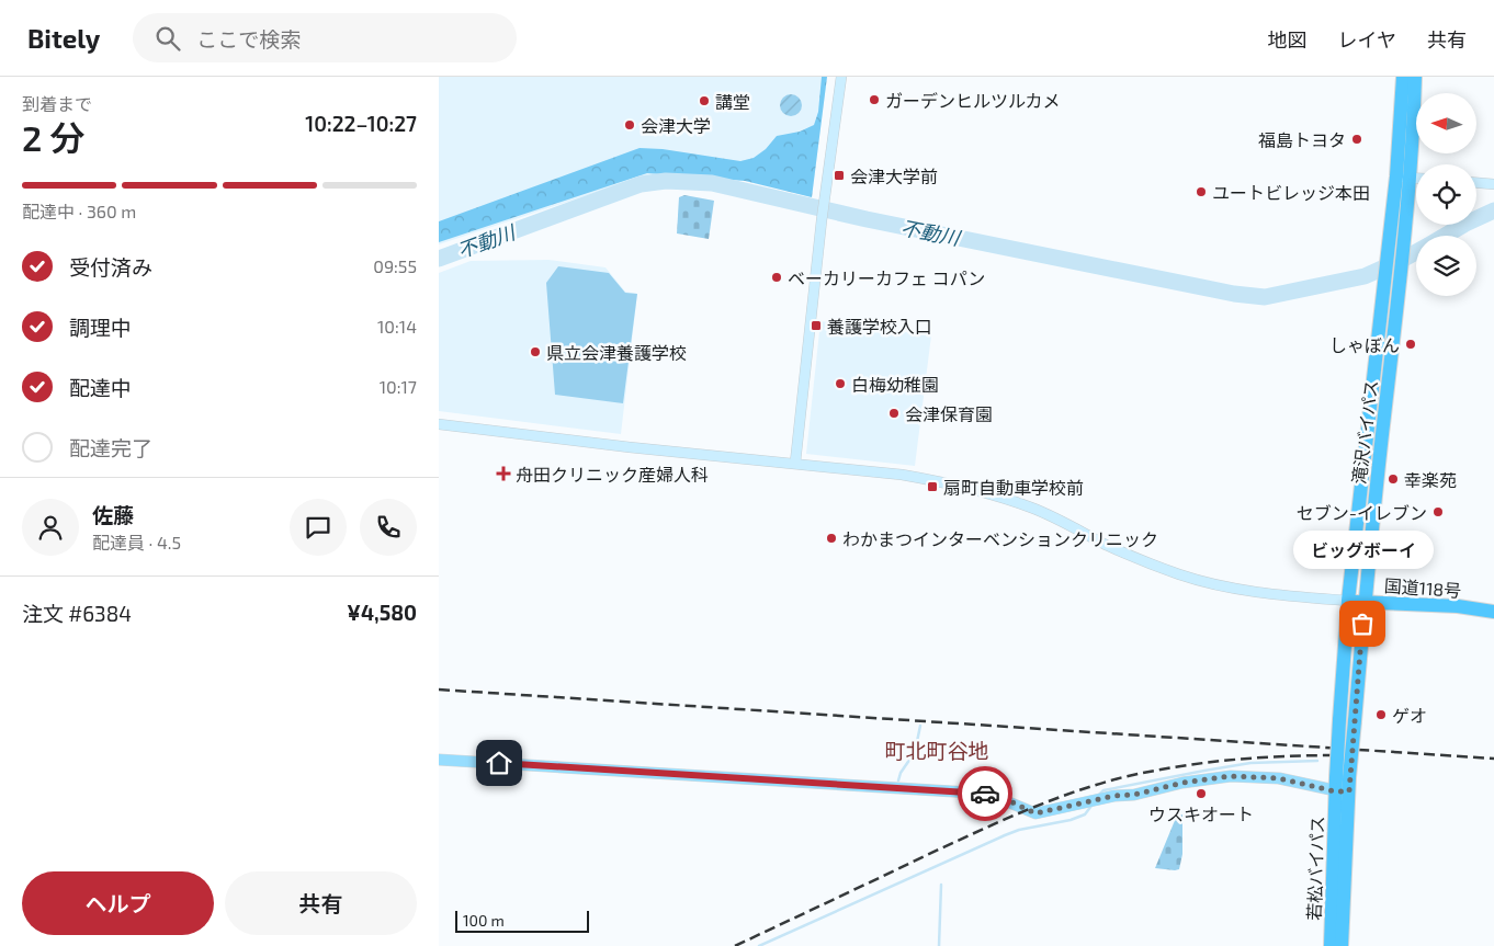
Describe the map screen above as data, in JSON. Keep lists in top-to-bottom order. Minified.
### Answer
{"streets":{"highway":["滝沢バイパス","国道118号","若松バイパス"]},"crossings":[["滝沢バイパス","国道118号"],["滝沢バイパス","若松バイパス"]],"districts":["町北町谷地"],"water":["不動川"],"places":{"other":["ガーデンヒルツルカメ","講堂","会津大学","福島トヨタ","ユートビレッジ本田","ベーカリーカフェ コパン","しゃぼん","県立会津養護学校","白梅幼稚園","会津保育園","幸楽苑","セブン-イレブン","わかまつインターベンションクリニック","ビッグボーイ","ゲオ","ウスキオート"],"transit":["会津大学前","養護学校入口","扇町自動車学校前"],"health":["舟田クリニック産婦人科"]},"scale_bar":"100 m","north":"left","page":{"header":"Bitely","search":"ここで検索","nav":["地図","レイヤ","共有"],"heading":["2 分","到着まで","10:22–10:27"],"panel":["佐藤","配達員 · 4.5","注文 #6384","¥4,580"],"bar":"配達中 · 360 m","list":[["受付済み","09:55"],["調理中","10:14"],["配達中","10:17"],"配達完了"],"bubble":"ビッグボーイ","buttons":["ヘルプ","共有"],"scale":"100 m"}}
